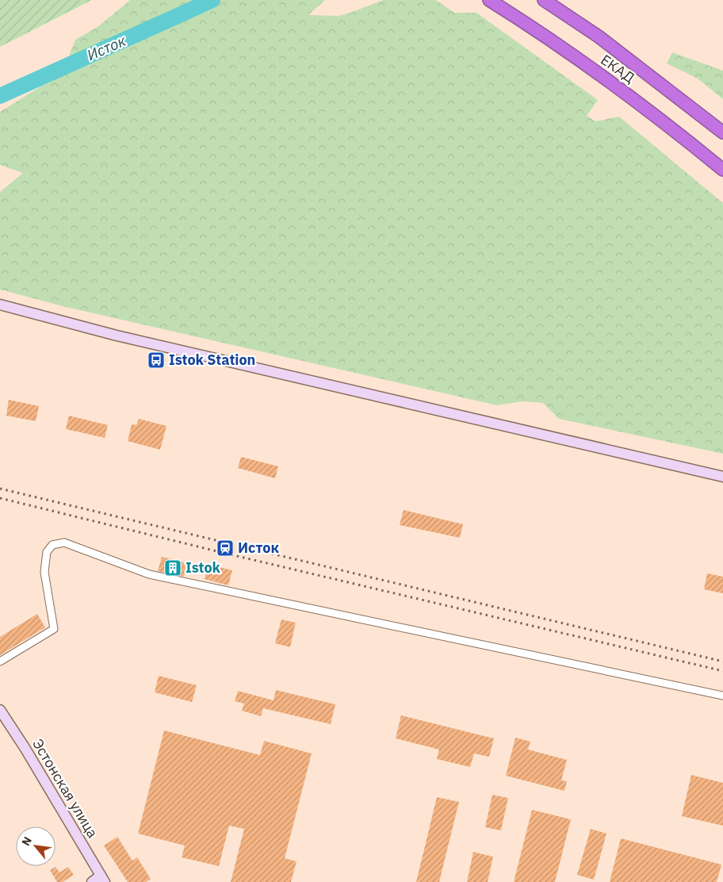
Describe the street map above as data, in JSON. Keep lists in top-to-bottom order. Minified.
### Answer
{"streets":{"highway":["ЕКАД"],"main road":["Эстонская улица"]},"water":["Исток"],"places":{"bus stop":["Istok Station"],"station":["Исток"],"building":["Istok"]},"north":"top left"}
